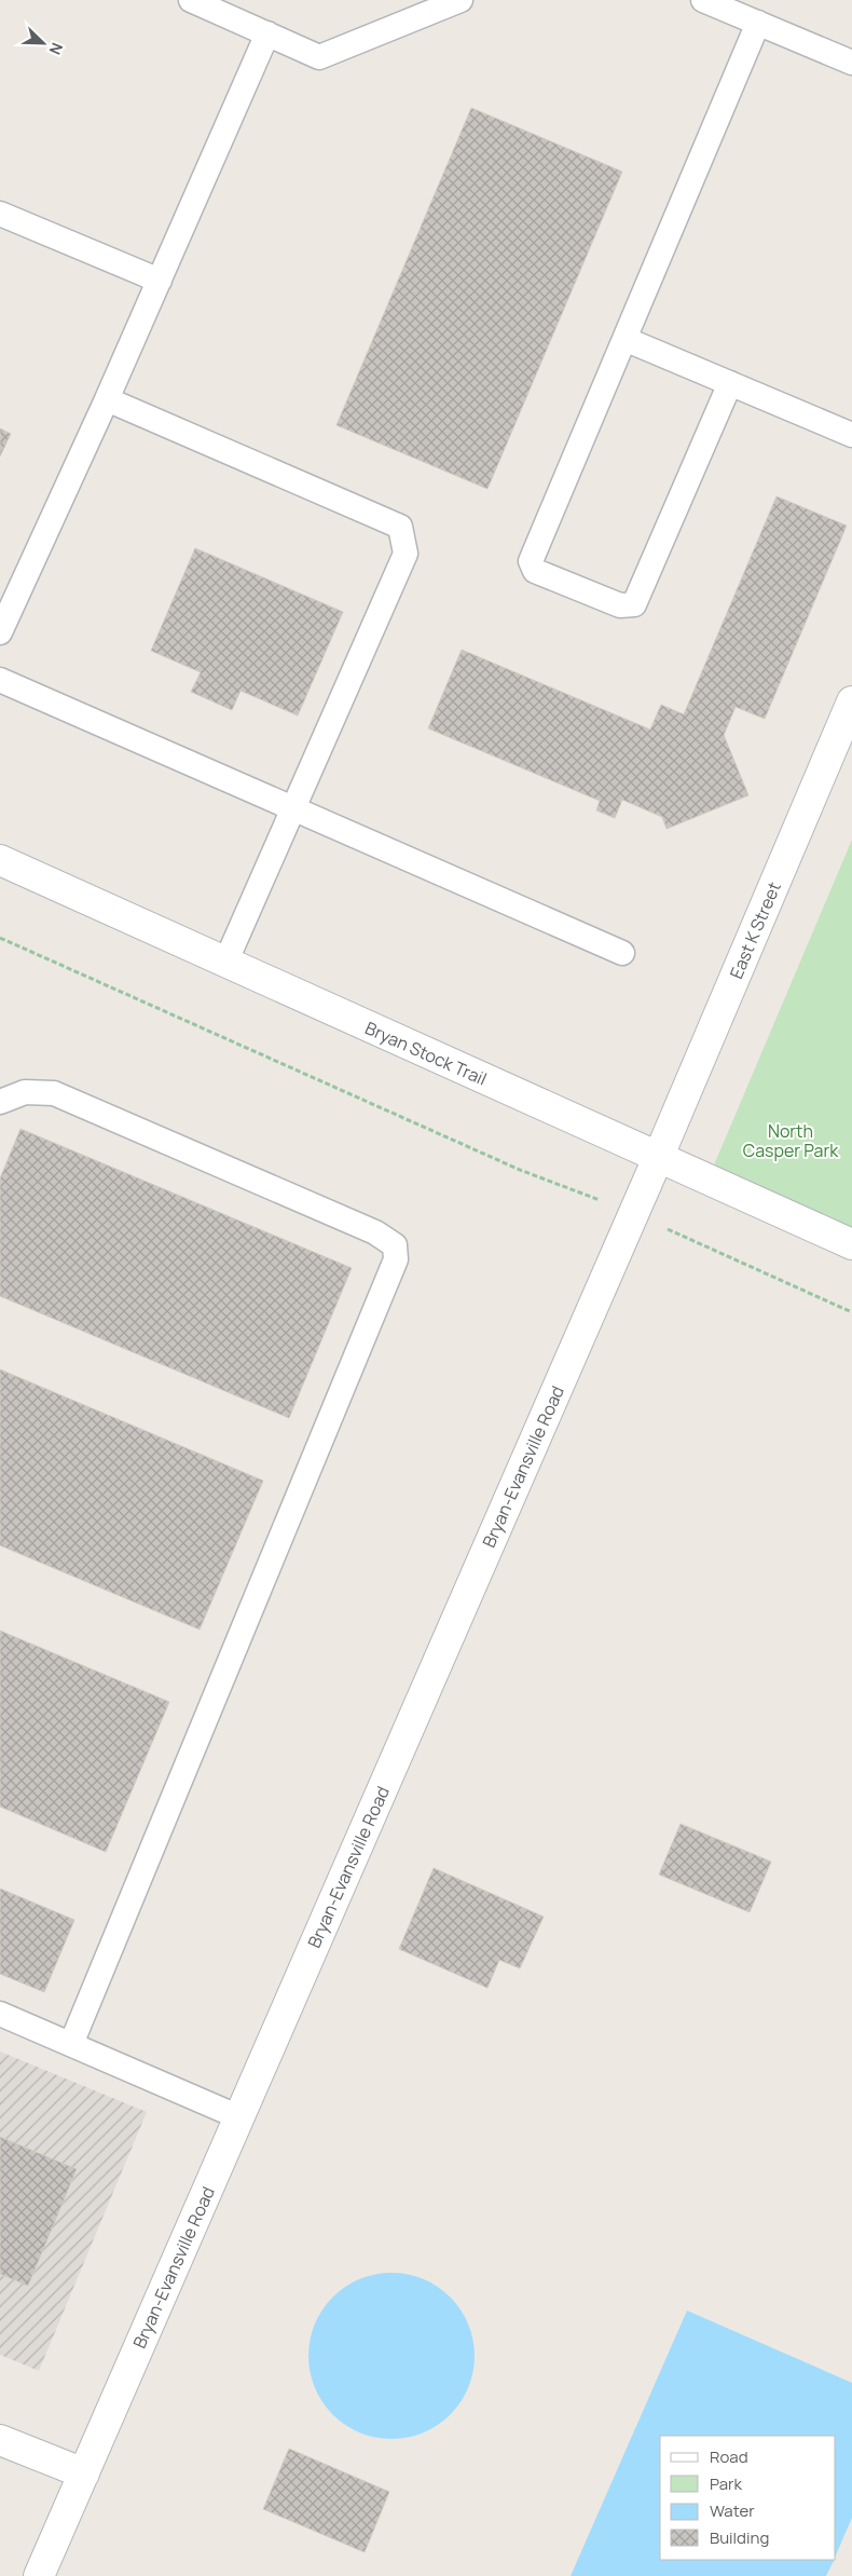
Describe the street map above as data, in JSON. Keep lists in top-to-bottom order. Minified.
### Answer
{"streets":{"street":["East K Street","Bryan Stock Trail","Bryan-Evansville Road"]},"crossings":[["East K Street","Bryan Stock Trail"],["East K Street","Bryan-Evansville Road"],["Bryan Stock Trail","Bryan-Evansville Road"]],"parks":["North Casper Park"],"legend":["Road","Park","Water","Building"],"north":"bottom right"}
